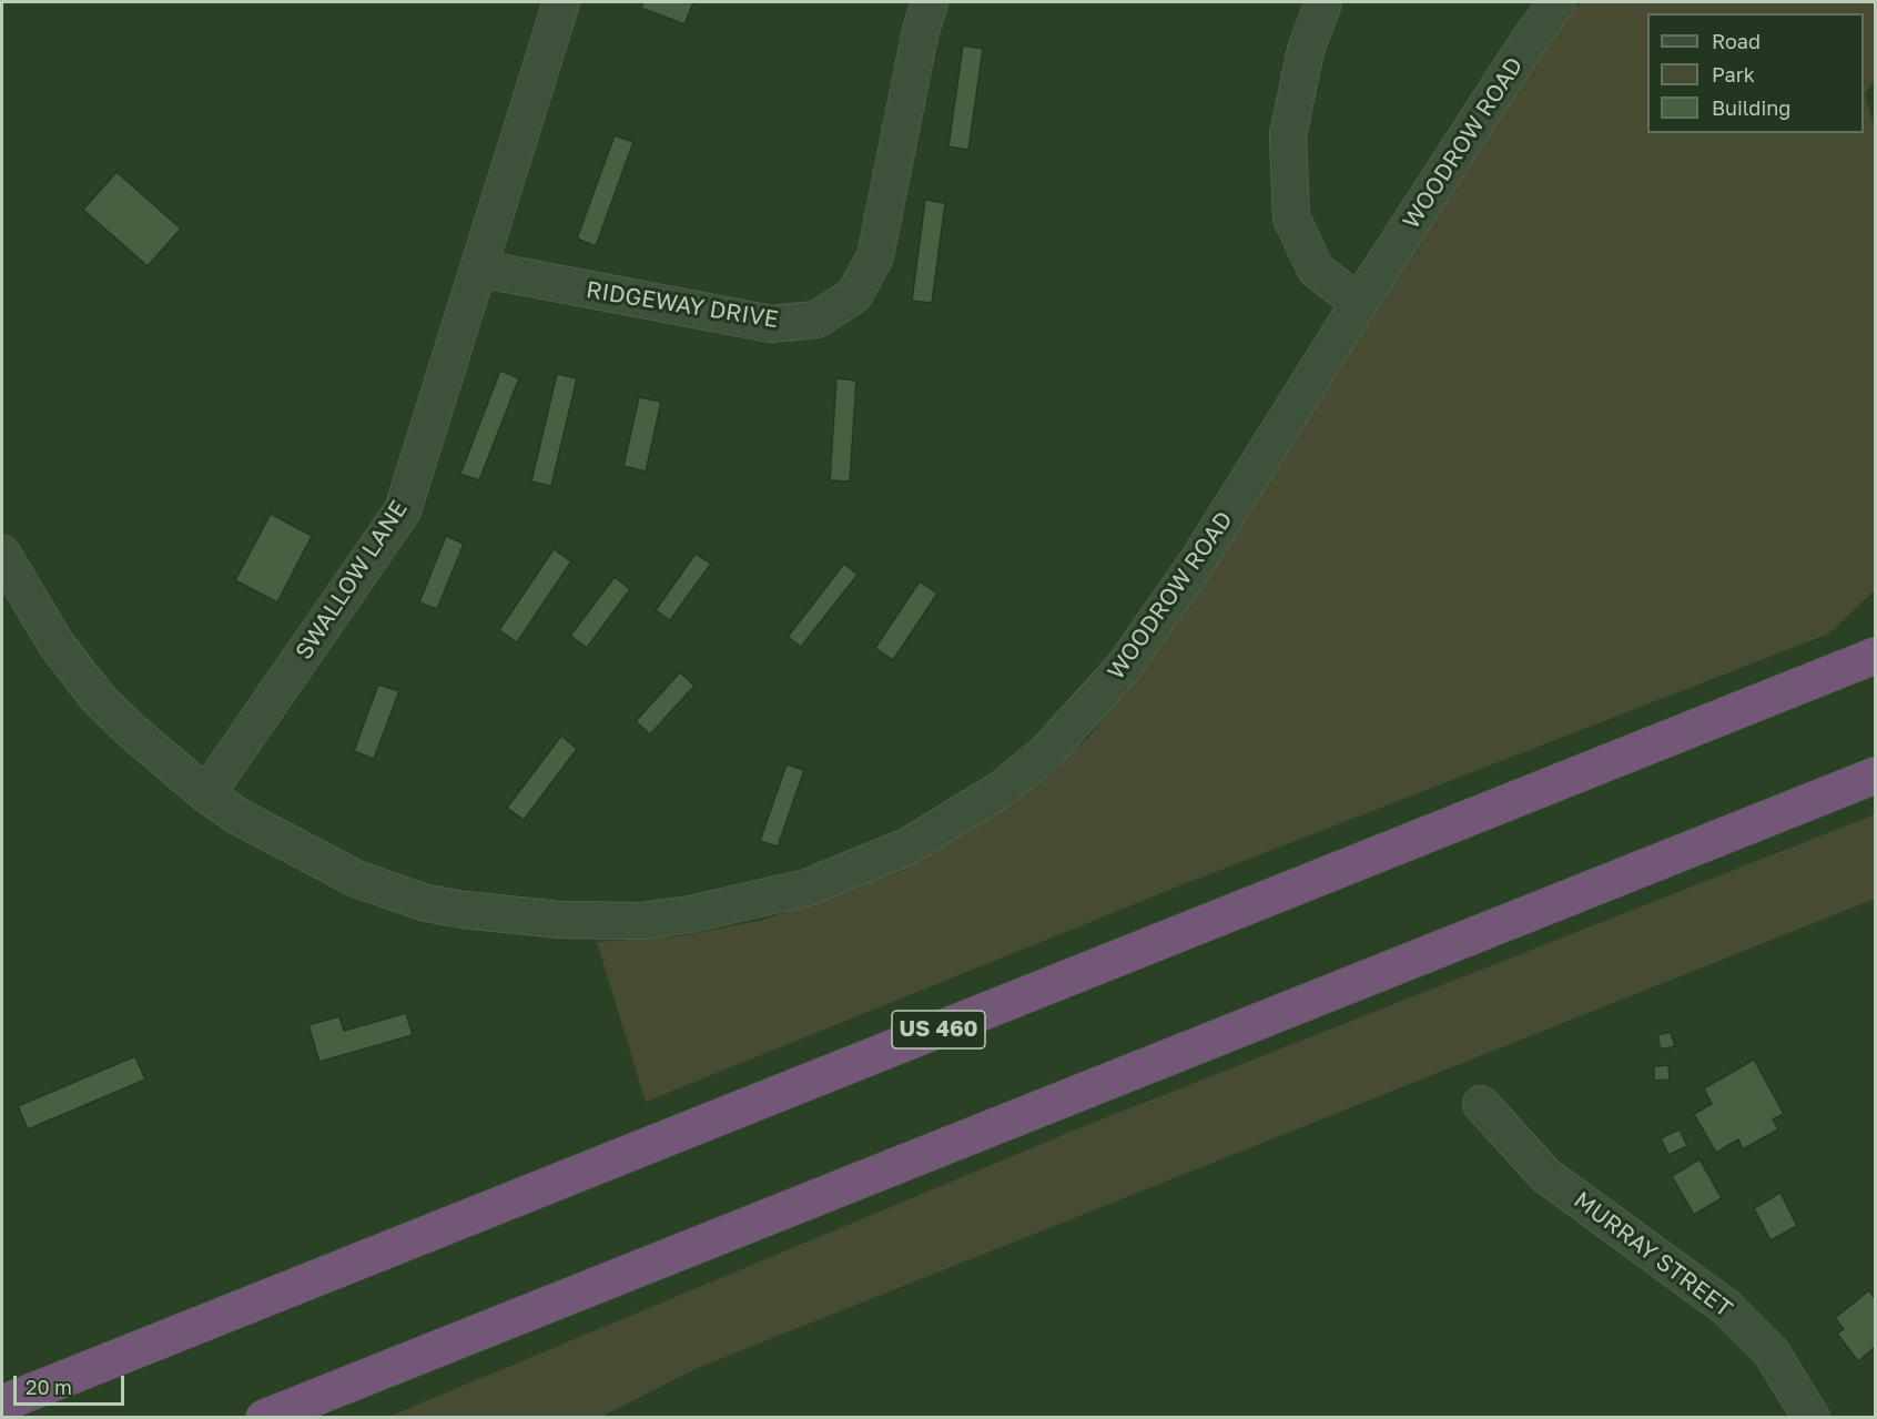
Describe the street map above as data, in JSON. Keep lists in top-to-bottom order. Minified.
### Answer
{"streets":{"highway":["US 460"],"street":["WOODROW ROAD","RIDGEWAY DRIVE","SWALLOW LANE","MURRAY STREET"]},"crossings":[["WOODROW ROAD","SWALLOW LANE"],["RIDGEWAY DRIVE","SWALLOW LANE"]],"legend":["Road","Park","Building"],"scale_bar":"20 m"}
